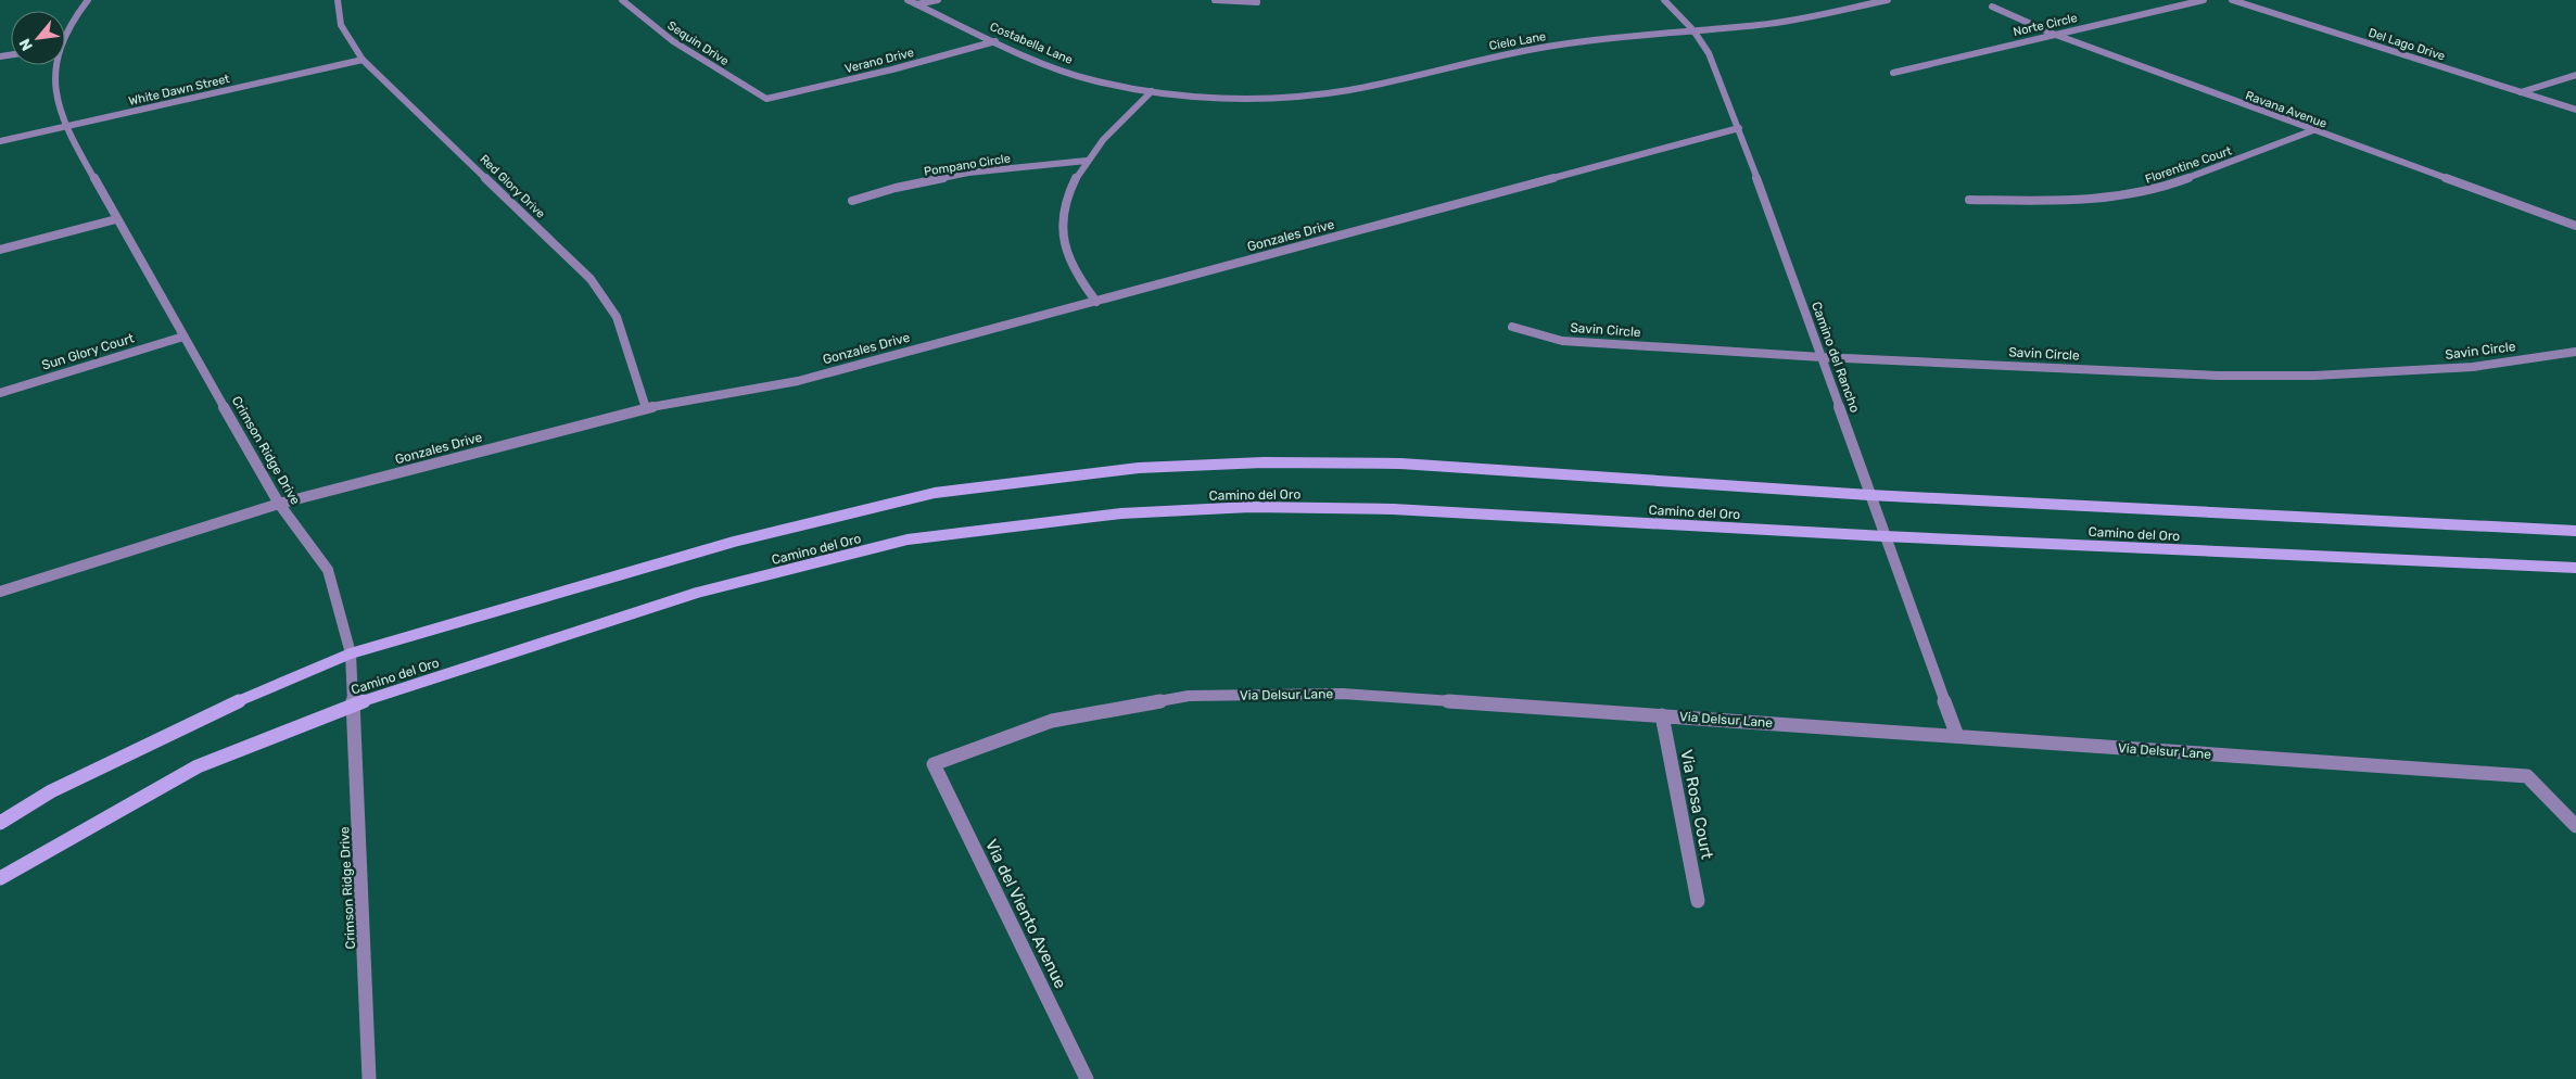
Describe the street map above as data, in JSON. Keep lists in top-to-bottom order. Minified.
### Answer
{"streets":{"street":["Norte Circle","Cielo Lane","Sequin Drive","Costabella Lane","Del Lago Drive","Verano Drive","White Dawn Street","Ravana Avenue","Pompano Circle","Florentine Court","Red Glory Drive","Gonzales Drive","Savin Circle","Sun Glory Court","Camino del Rancho","Crimson Ridge Drive","Camino del Oro","Via Delsur Lane","Via Rosa Court","Via del Viento Avenue"]},"crossings":[["Norte Circle","Ravana Avenue"],["Cielo Lane","Costabella Lane"],["Cielo Lane","Camino del Rancho"],["Sequin Drive","Verano Drive"],["Costabella Lane","Verano Drive"],["White Dawn Street","Red Glory Drive"],["White Dawn Street","Crimson Ridge Drive"],["Ravana Avenue","Florentine Court"],["Red Glory Drive","Gonzales Drive"],["Gonzales Drive","Camino del Rancho"],["Gonzales Drive","Crimson Ridge Drive"],["Savin Circle","Camino del Rancho"],["Sun Glory Court","Crimson Ridge Drive"],["Camino del Rancho","Camino del Oro"],["Camino del Rancho","Via Delsur Lane"],["Crimson Ridge Drive","Camino del Oro"],["Via Delsur Lane","Via Rosa Court"],["Via Delsur Lane","Via del Viento Avenue"]],"north":"bottom left"}
